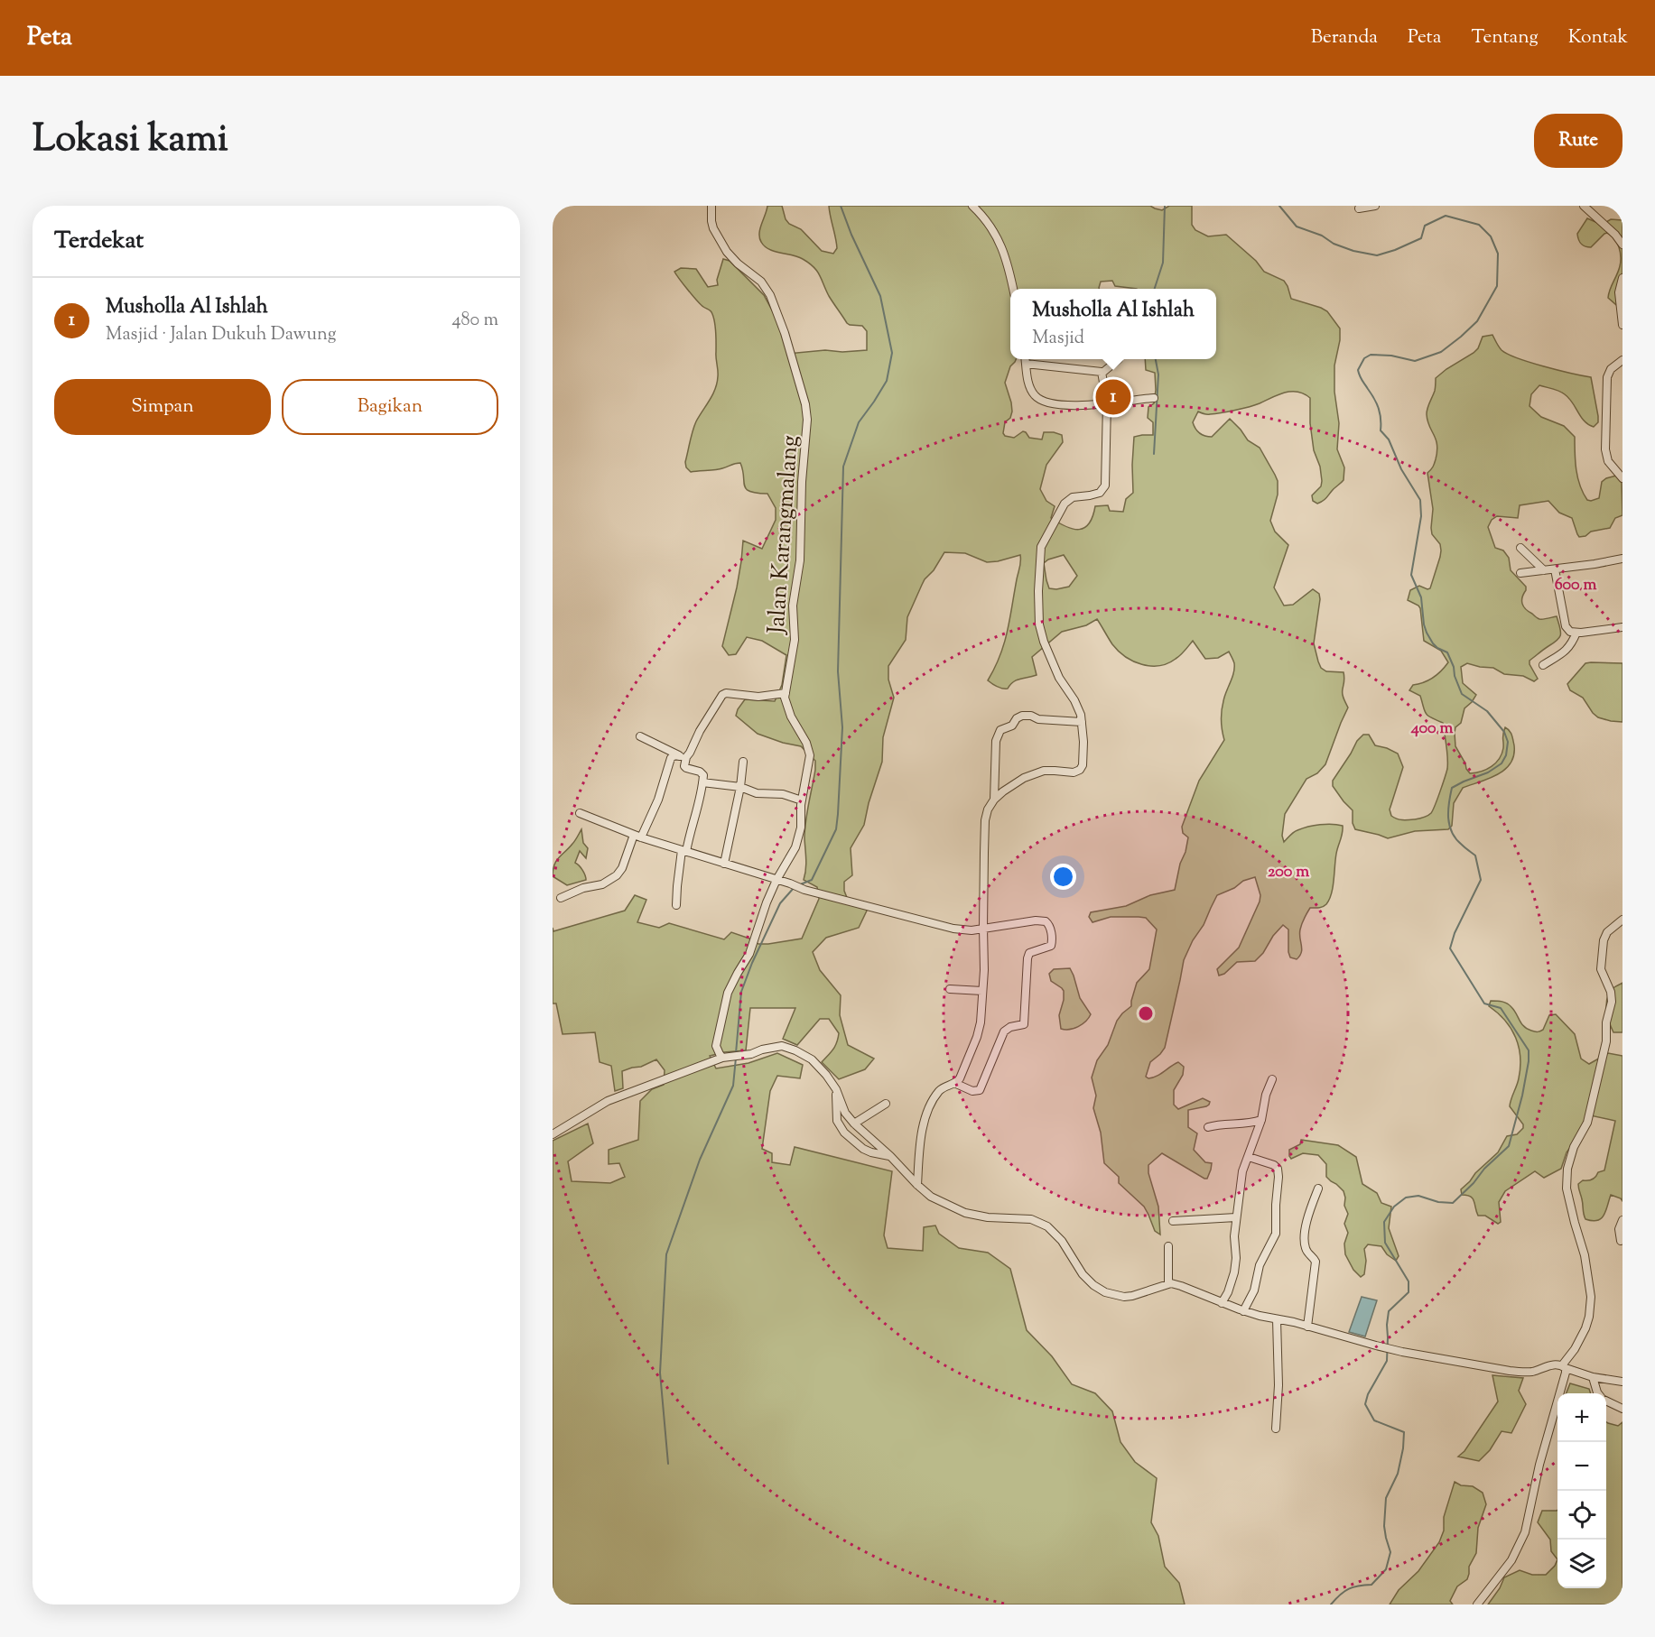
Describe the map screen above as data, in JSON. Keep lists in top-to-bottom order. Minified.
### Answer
{"streets":{"street":["Jalan Karangmalang"]},"page":{"header":"Peta","nav":["Beranda","Peta","Tentang","Kontak"],"title":"Lokasi kami","buttons":["Rute",["Simpan","Bagikan"]],"heading":"Terdekat","list":[{"mark":"1","name":"Musholla Al Ishlah","note":"Masjid · Jalan Dukuh Dawung","value":"480 m"}],"popup":["Musholla Al Ishlah","Masjid"],"pins":"1","map_buttons":["+","−"]},"rings":["600 m","400 m","200 m"]}
